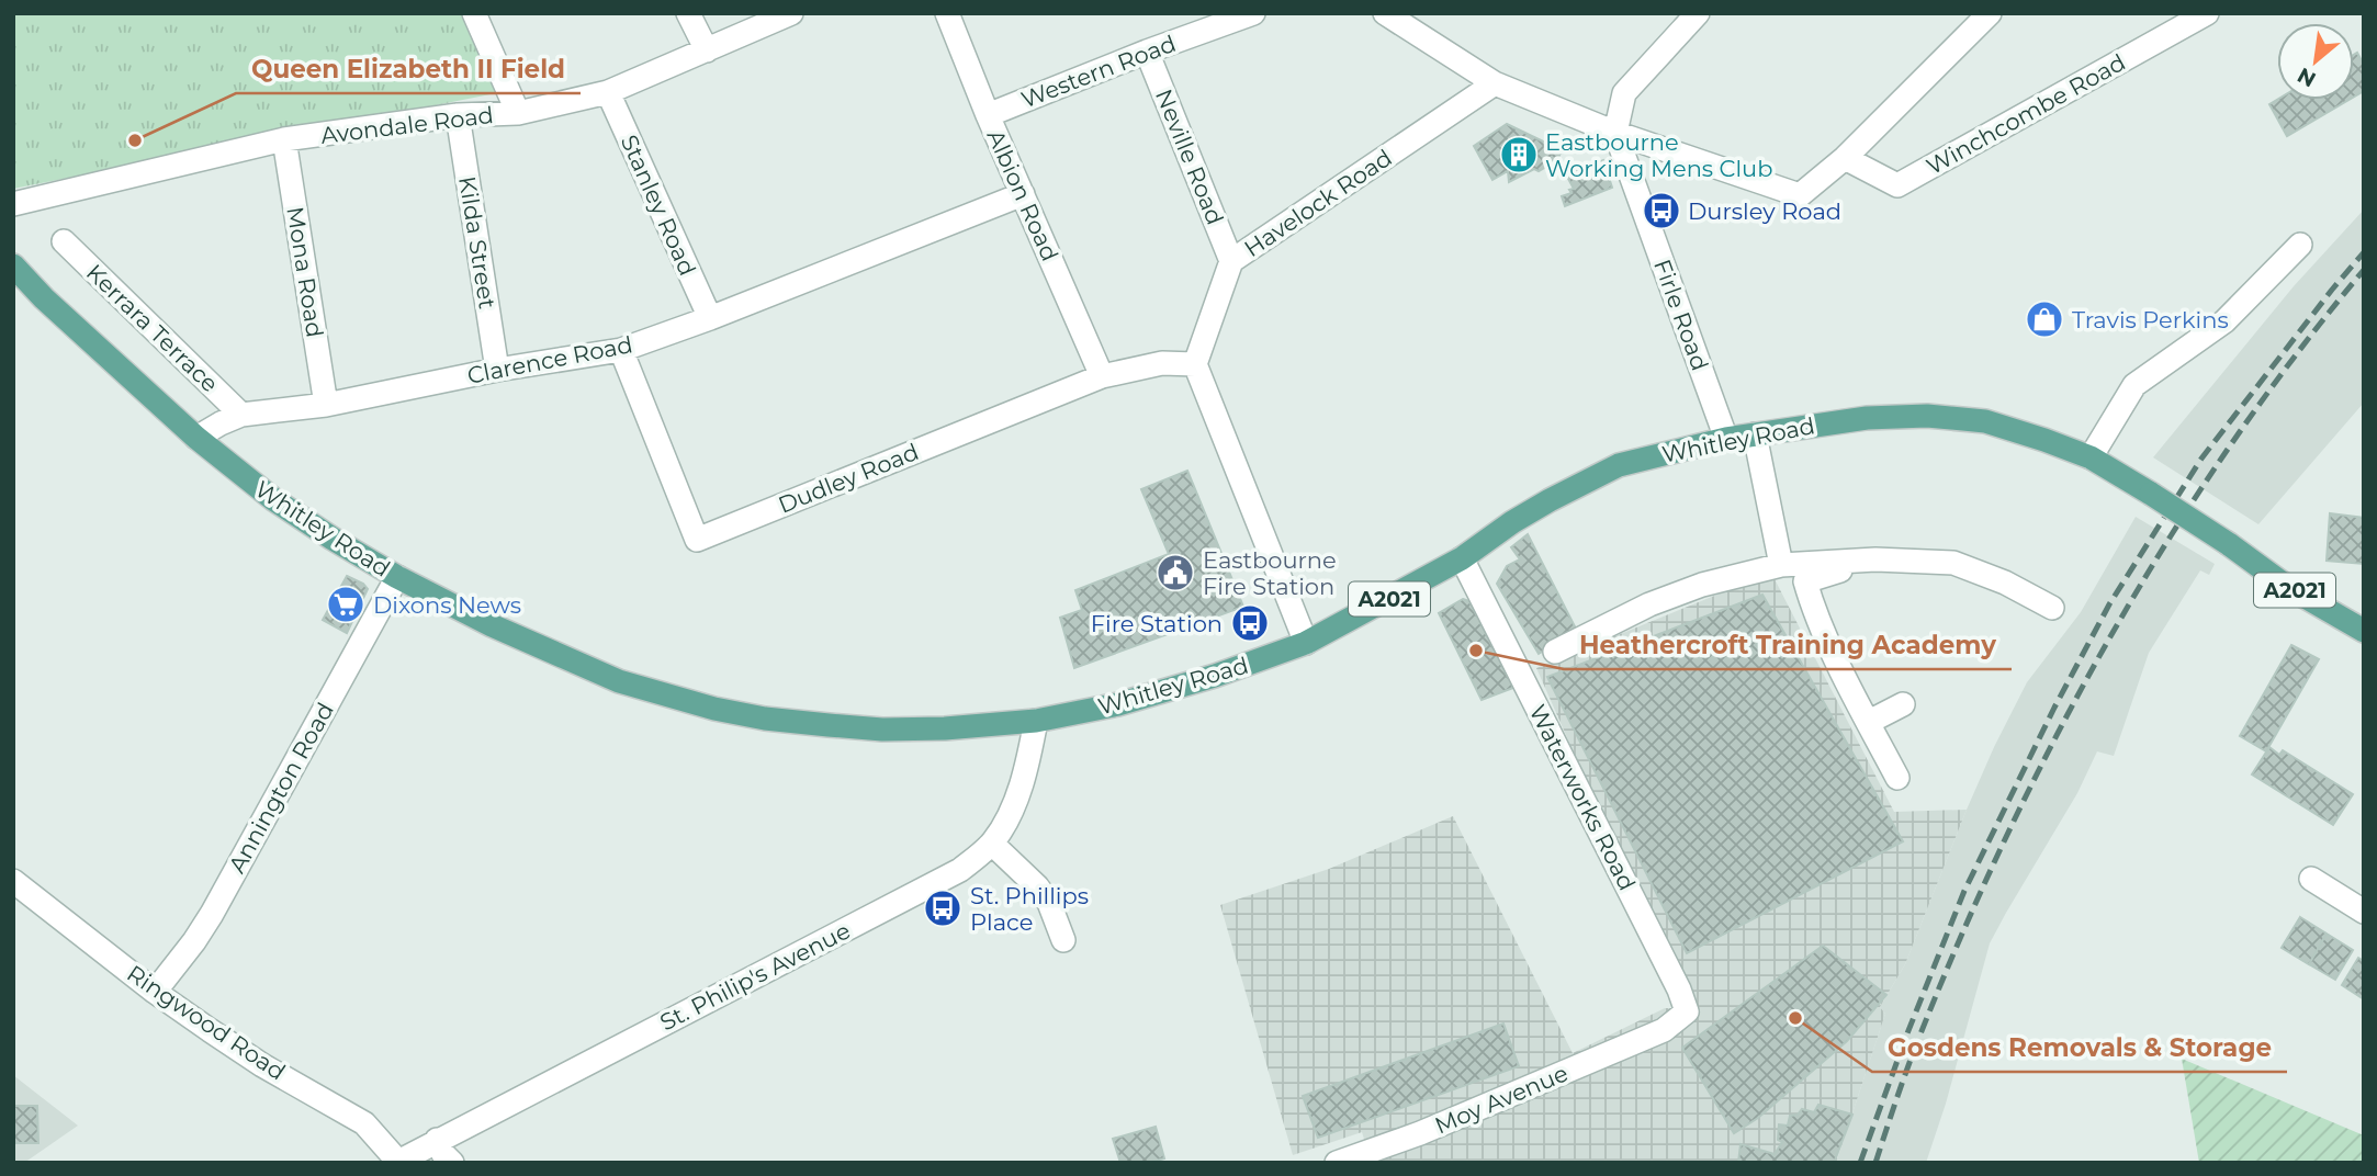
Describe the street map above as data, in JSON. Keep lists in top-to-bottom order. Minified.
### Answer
{"streets":{"main road":["Whitley Road","A2021"],"street":["Western Road","Winchcombe Road","Avondale Road","Neville Road","Albion Road","Havelock Road","Stanley Road","Kilda Street","Mona Road","Firle Road","Kerrara Terrace","Clarence Road","Dudley Road","Annington Road","Waterworks Road","St. Philip's Avenue","Ringwood Road","Moy Avenue"]},"crossings":[["Western Road","Neville Road"],["Western Road","Albion Road"],["Avondale Road","Stanley Road"],["Avondale Road","Kilda Street"],["Avondale Road","Mona Road"],["Neville Road","Havelock Road"],["Albion Road","Clarence Road"],["Albion Road","Dudley Road"],["Havelock Road","Dudley Road"],["Stanley Road","Clarence Road"],["Kilda Street","Clarence Road"],["Mona Road","Clarence Road"],["Firle Road","Whitley Road"],["Kerrara Terrace","Clarence Road"],["Clarence Road","Whitley Road"],["Clarence Road","Dudley Road"],["Whitley Road","Annington Road"],["Whitley Road","Waterworks Road"],["Whitley Road","St. Philip's Avenue"],["Annington Road","Ringwood Road"],["Waterworks Road","Moy Avenue"],["St. Philip's Avenue","Ringwood Road"]],"places":{"other":["Queen Elizabeth II Field","Heathercroft Training Academy","Gosdens Removals & Storage"],"building":["Eastbourne Working Mens Club"],"bus stop":["Dursley Road","Fire Station","St. Phillips Place"],"shop":["Travis Perkins"],"public building":["Eastbourne Fire Station"],"supermarket":["Dixons News"]},"north":"bottom left"}
